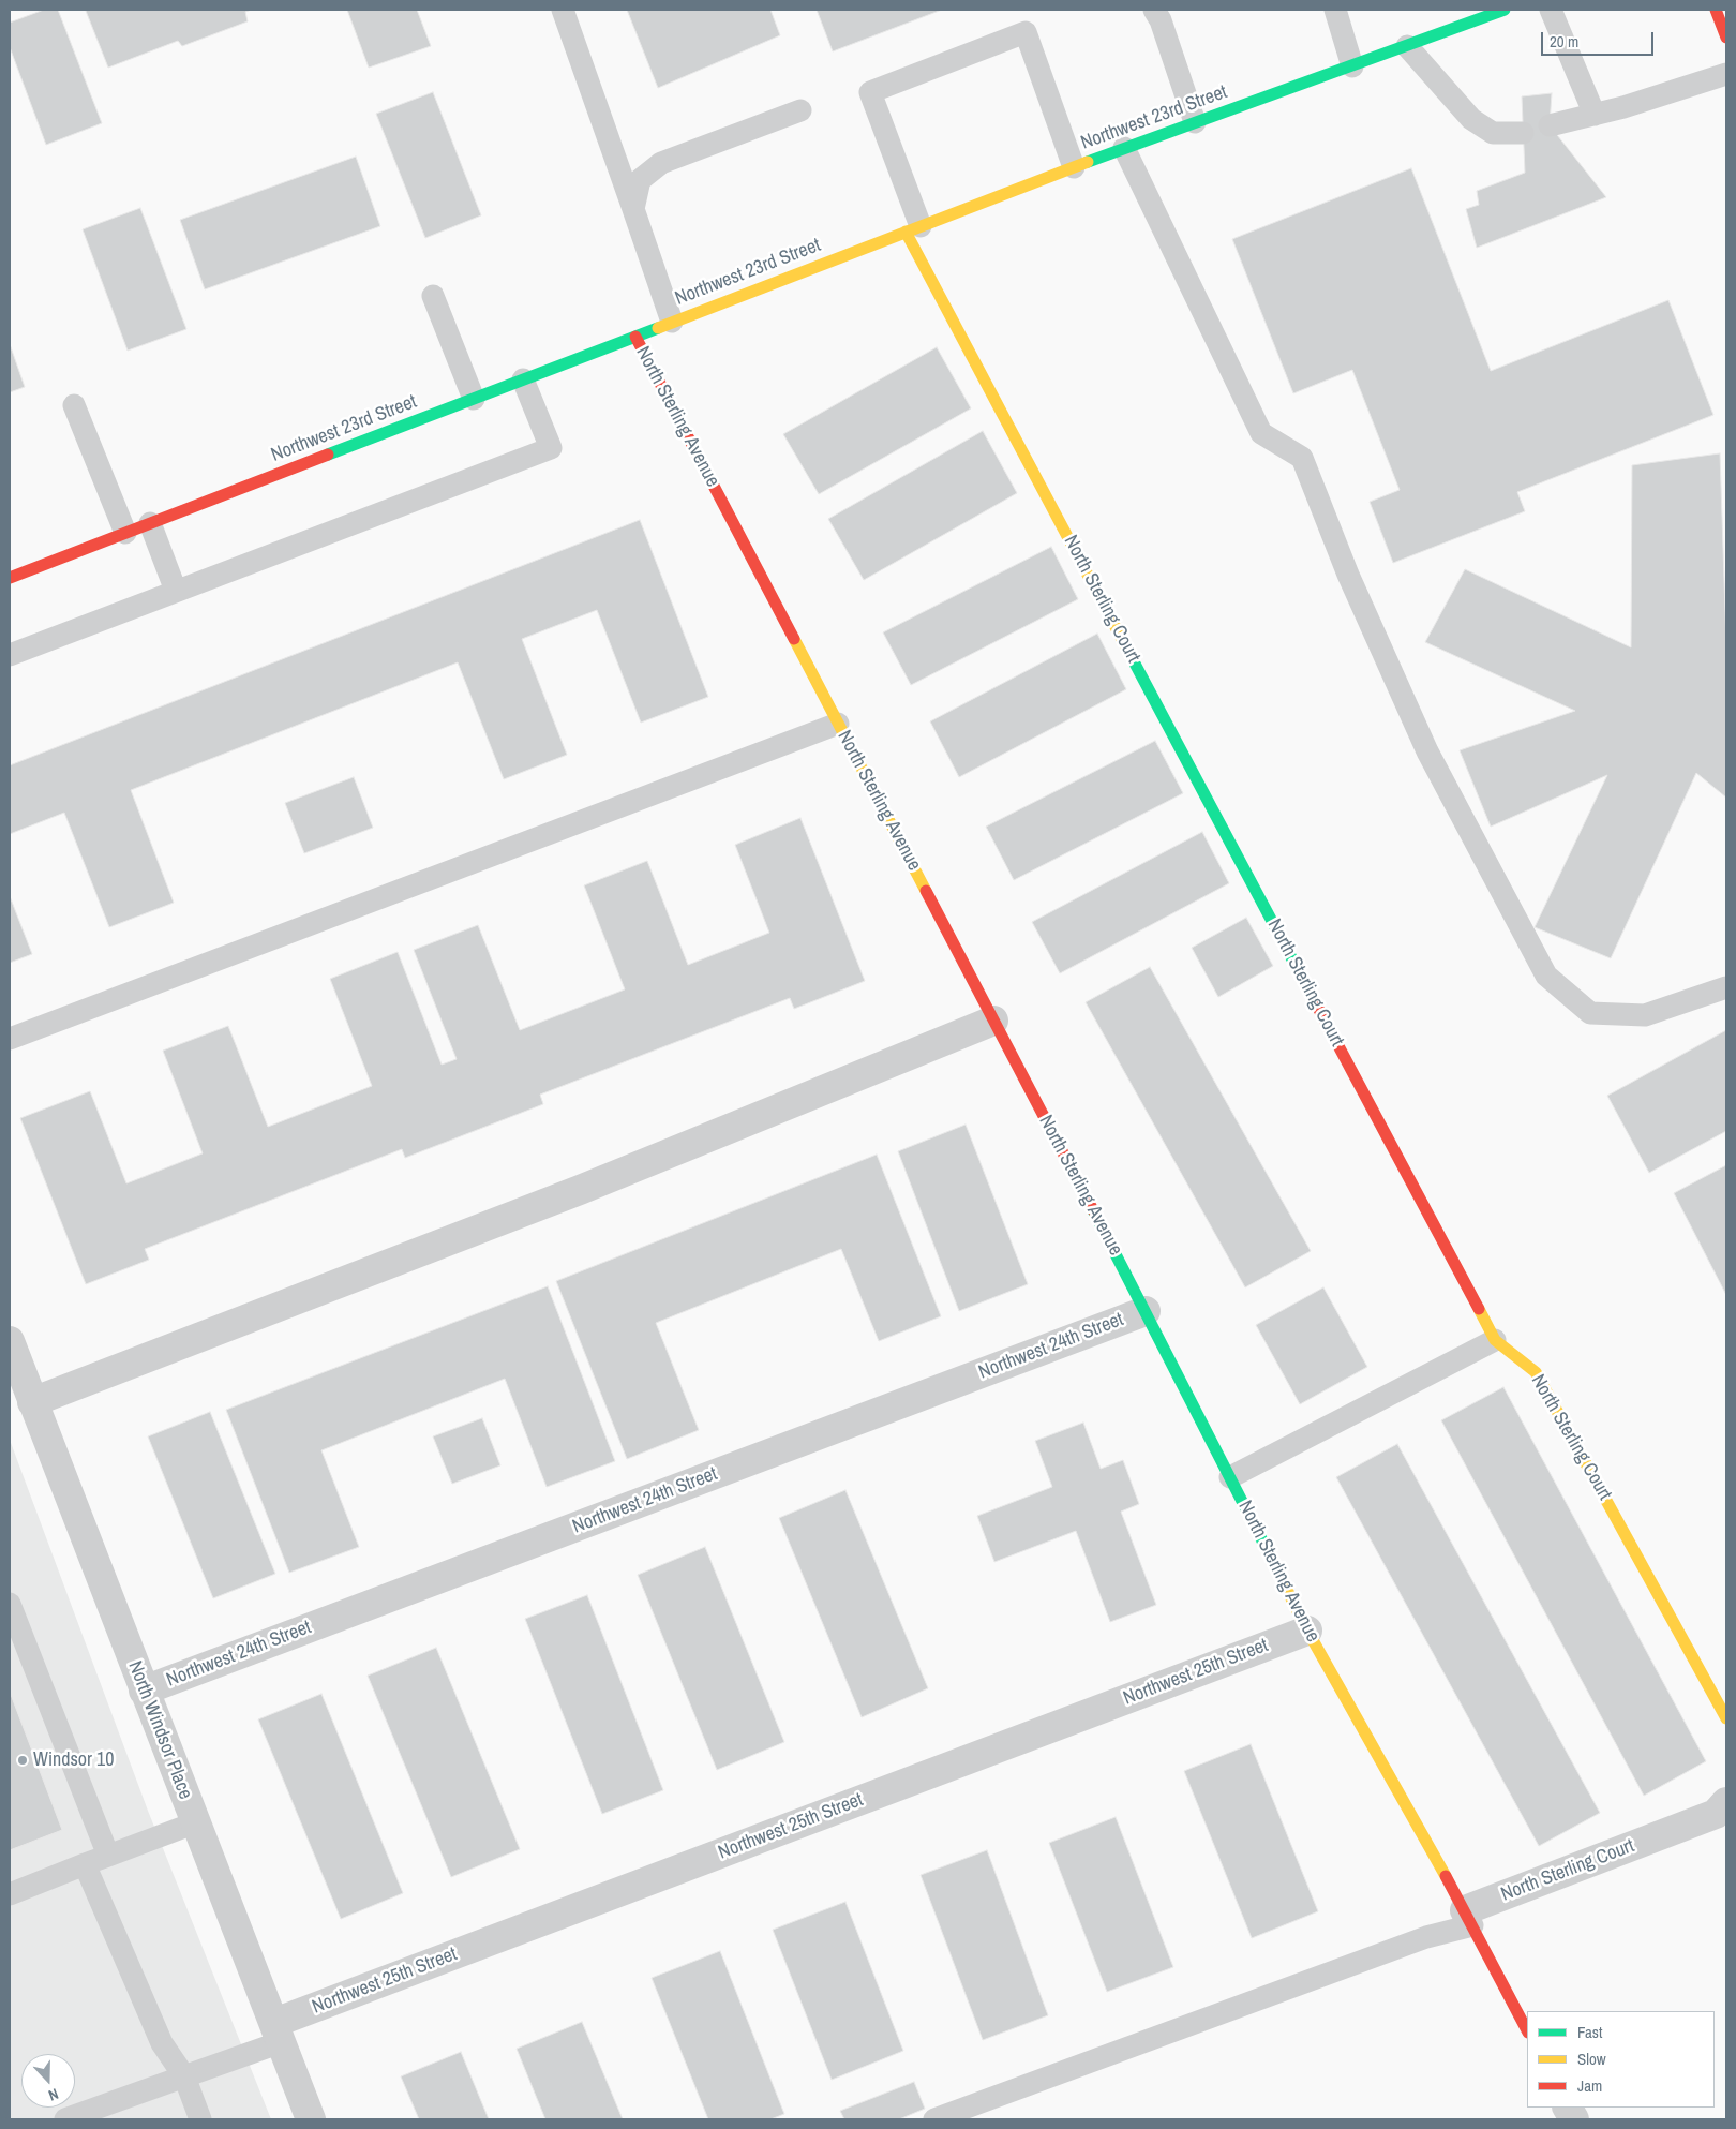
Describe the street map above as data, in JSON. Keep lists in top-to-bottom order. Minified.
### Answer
{"streets":{"street":["Northwest 23rd Street","North Sterling Avenue","North Sterling Court","Northwest 24th Street","Northwest 25th Street","North Windsor Place"]},"crossings":[["Northwest 23rd Street","North Sterling Avenue"],["Northwest 23rd Street","North Sterling Court"],["North Sterling Avenue","North Sterling Court"],["North Sterling Avenue","Northwest 24th Street"],["North Sterling Avenue","Northwest 25th Street"],["Northwest 24th Street","North Windsor Place"],["Northwest 25th Street","North Windsor Place"]],"places":["Windsor 10"],"legend":["Fast","Slow","Jam"],"scale_bar":"20 m","north":"bottom"}
